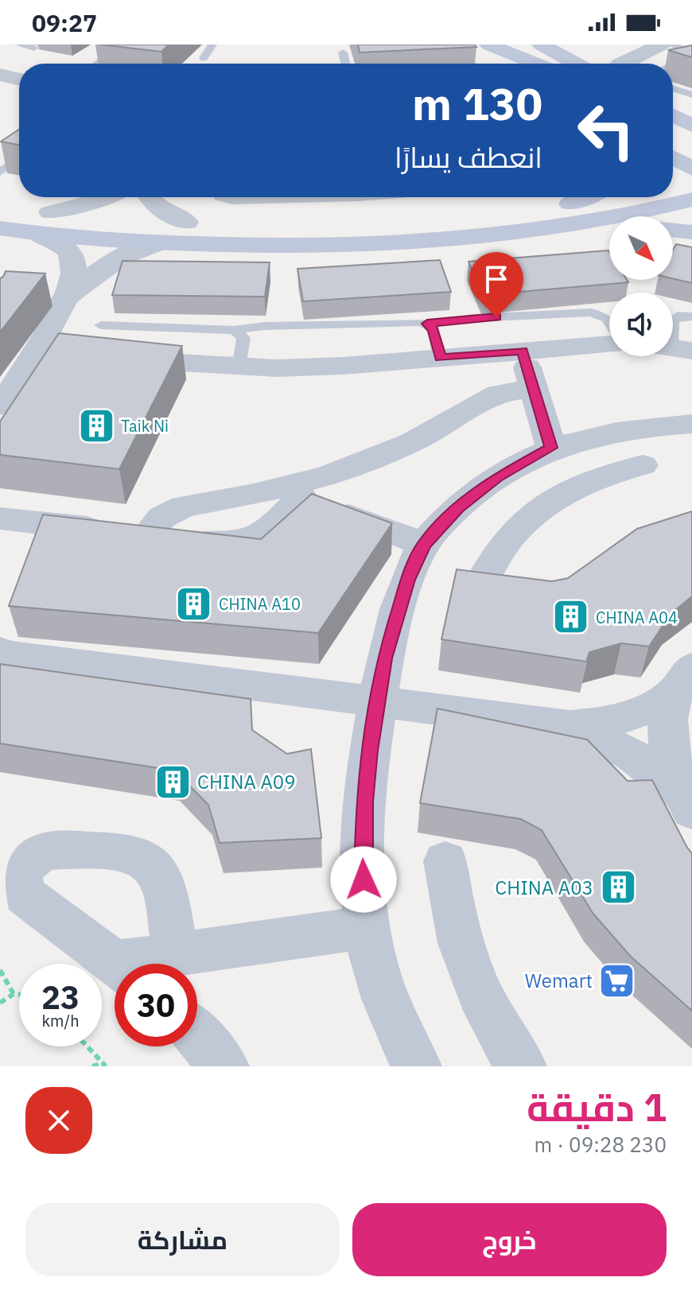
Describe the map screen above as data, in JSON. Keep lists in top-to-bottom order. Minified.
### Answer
{"places":{"building":["Taik Ni","CHINA A10","CHINA A04","CHINA A09","CHINA A03"],"supermarket":["Wemart"]},"north":"bottom right","page":{"status":"09:27","turn":["130 m","انعطف يسارًا"],"speed":"23 km/h","limit":"30","heading":["1 دقيقة","230 m · 09:28"],"buttons":["خروج","مشاركة"]}}
